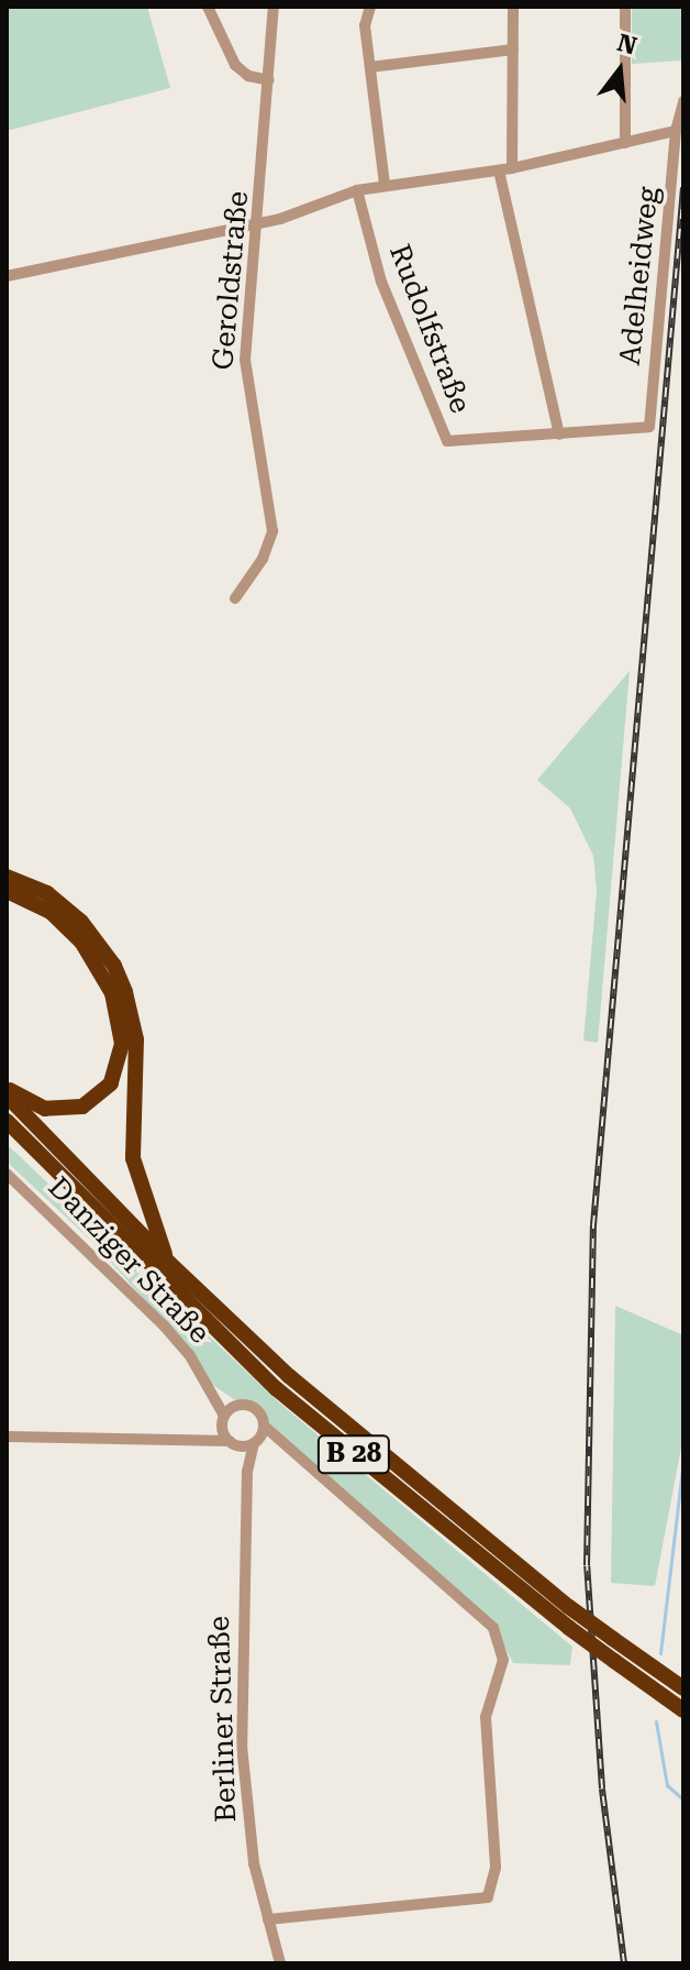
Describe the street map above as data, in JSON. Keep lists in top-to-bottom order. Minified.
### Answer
{"streets":{"highway":["B 28"],"street":["Adelheidweg","Geroldstraße","Rudolfstraße","Danziger Straße","Berliner Straße"]},"crossings":[["Adelheidweg","Rudolfstraße"],["Danziger Straße","Berliner Straße"]],"north":"top"}
